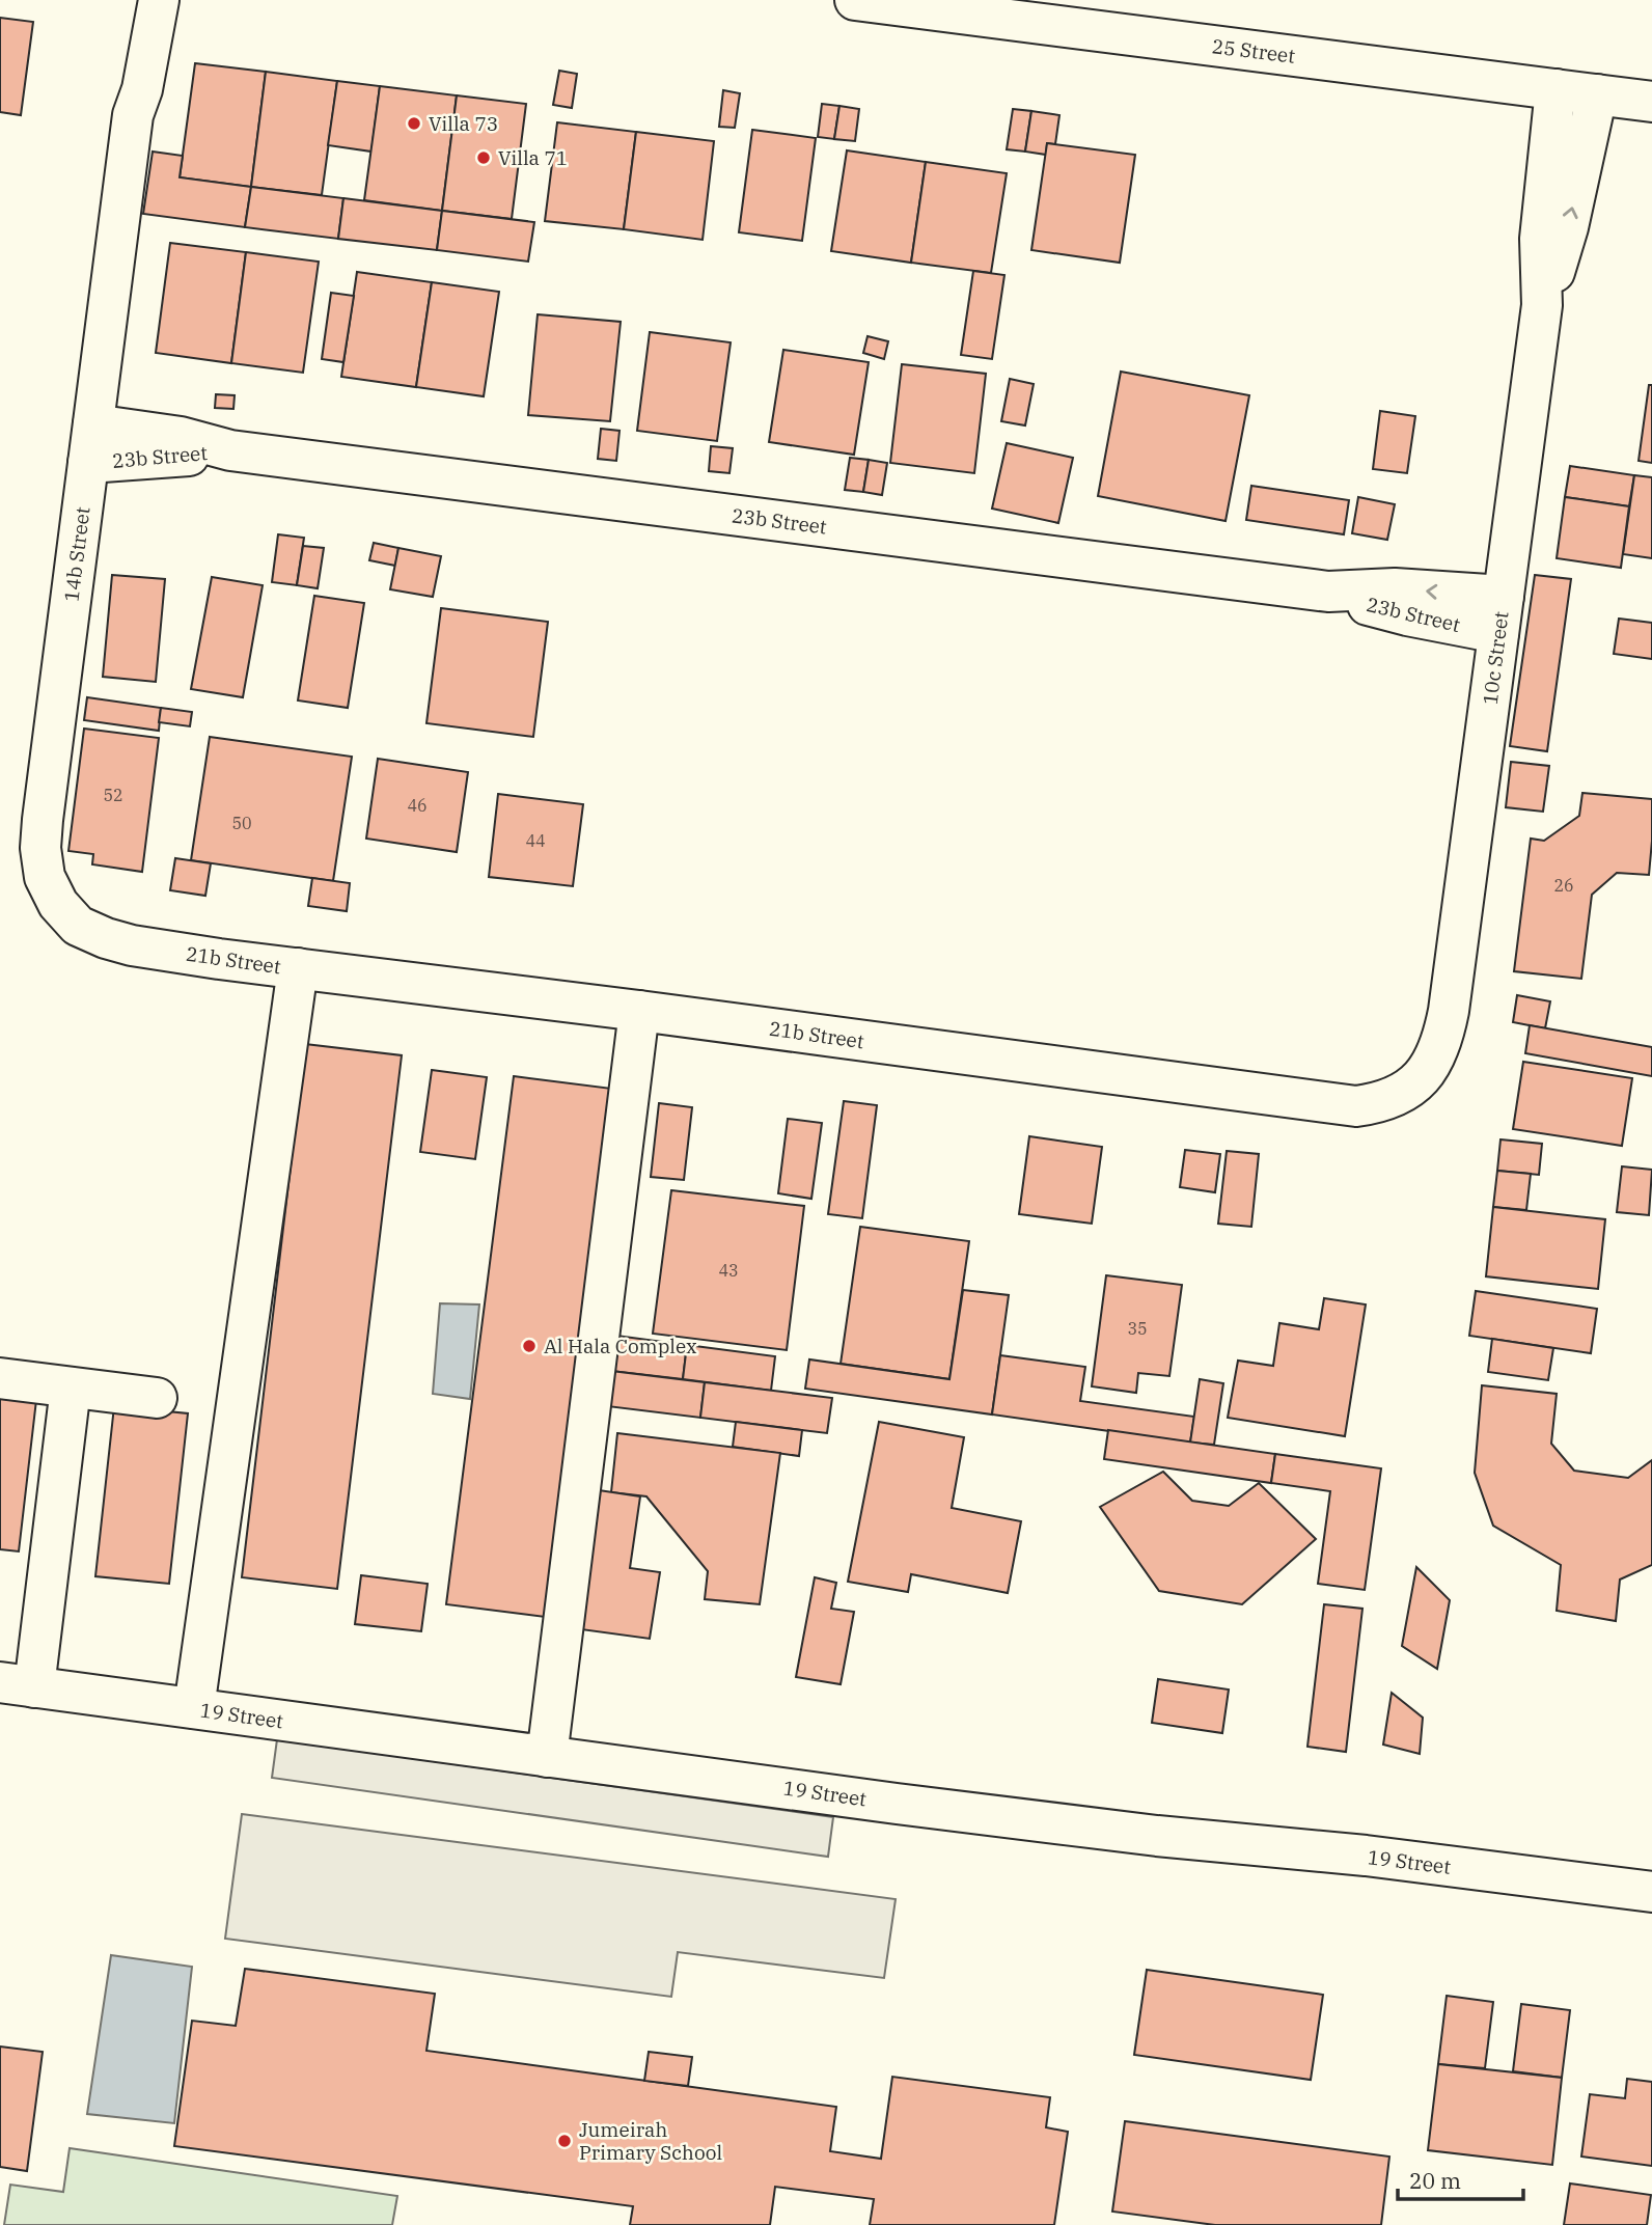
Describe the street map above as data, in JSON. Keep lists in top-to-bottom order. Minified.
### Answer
{"streets":{"street":["25 Street","23b Street","14b Street","10c Street","21b Street","19 Street"]},"crossings":[["25 Street","10c Street"],["23b Street","14b Street"],["23b Street","10c Street"],["14b Street","21b Street"],["10c Street","21b Street"]],"places":["Villa 73","Villa 71","Al Hala Complex","Jumeirah Primary School"],"house_numbers":["52","46","50","44","26","43","35"],"scale_bar":"20 m"}
